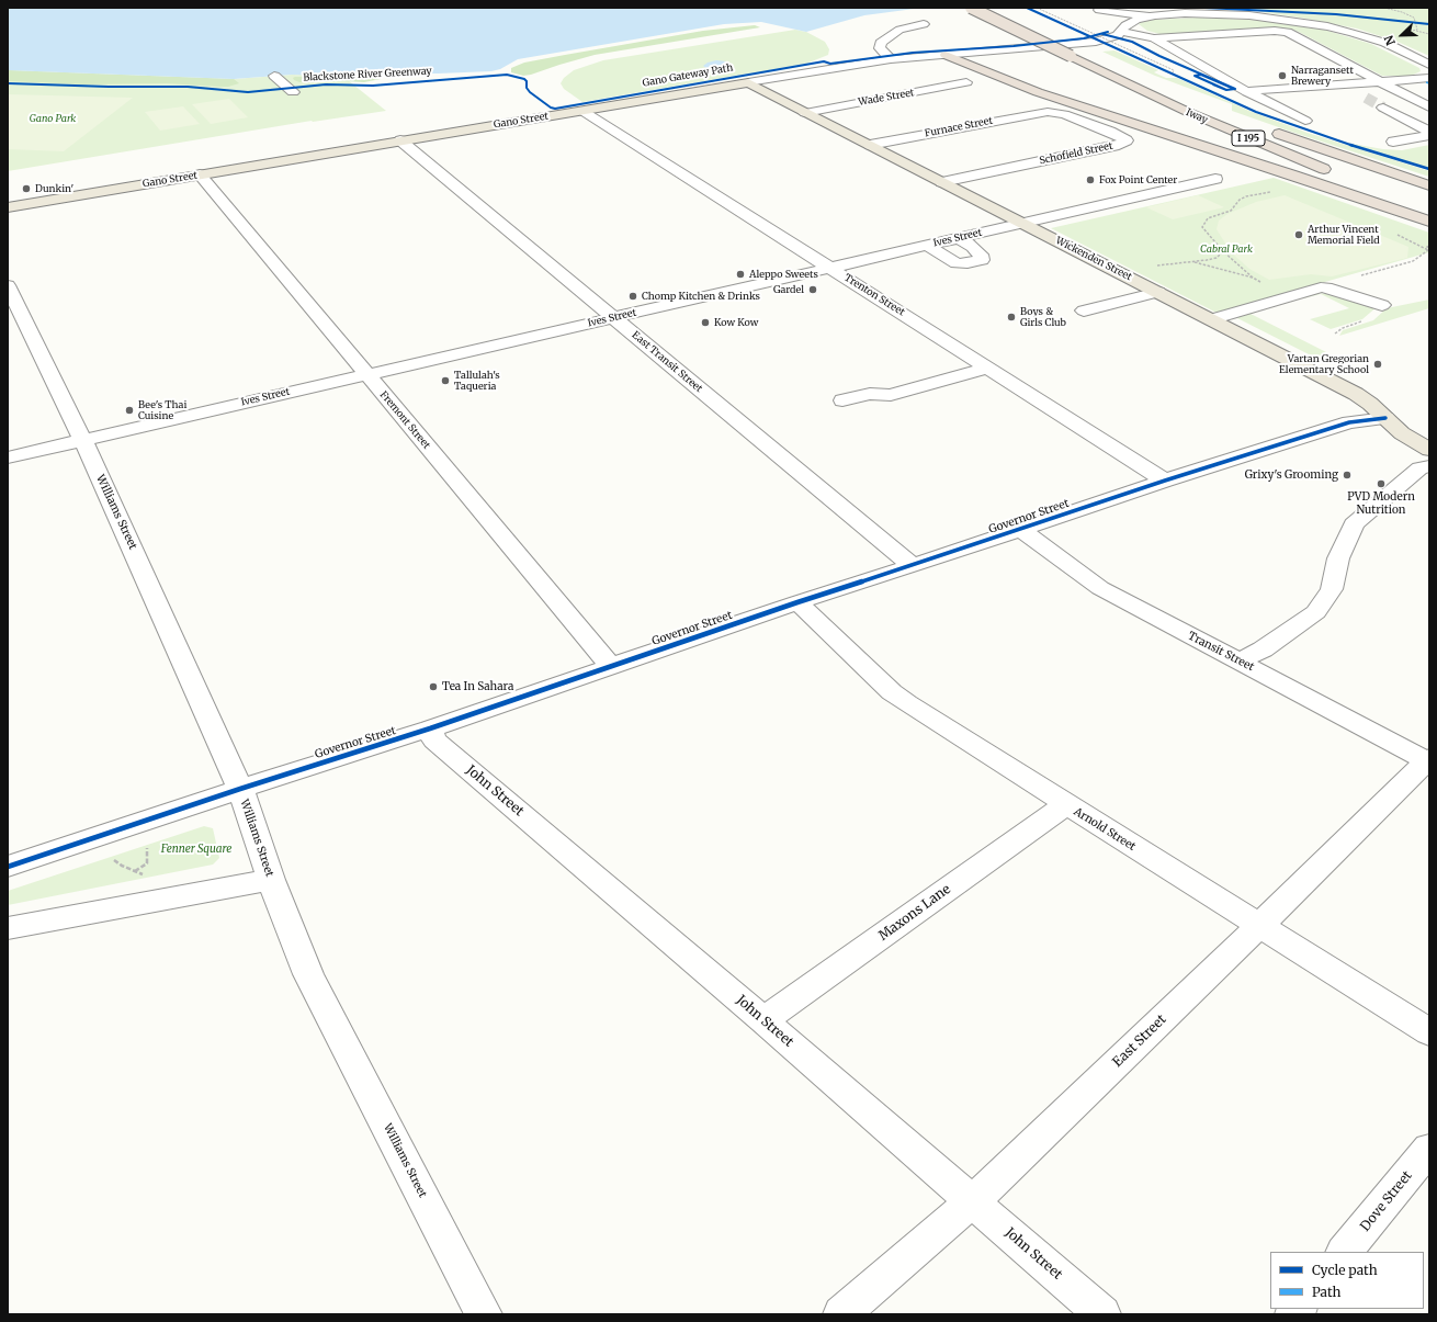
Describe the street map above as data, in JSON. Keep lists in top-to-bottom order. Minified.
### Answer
{"streets":{"highway":["Iway","I 195"],"main road":["Gano Street","Wickenden Street"],"street":["Wade Street","Furnace Street","Schofield Street","Ives Street","Trenton Street","East Transit Street","Fremont Street","Williams Street","Governor Street","Transit Street","John Street","Arnold Street","Maxons Lane","East Street","Dove Street"],"cycle path":["Blackstone River Greenway"]},"crossings":[["Wade Street","Wickenden Street"],["Gano Street","Wickenden Street"],["Gano Street","Trenton Street"],["Gano Street","East Transit Street"],["Gano Street","Fremont Street"],["Furnace Street","Schofield Street"],["Furnace Street","Wickenden Street"],["Schofield Street","Wickenden Street"],["Ives Street","Wickenden Street"],["Ives Street","Trenton Street"],["Ives Street","East Transit Street"],["Ives Street","Fremont Street"],["Ives Street","Williams Street"],["Wickenden Street","Governor Street"],["Trenton Street","Governor Street"],["East Transit Street","Governor Street"],["Fremont Street","Governor Street"],["Williams Street","Governor Street"],["Governor Street","Transit Street"],["Governor Street","John Street"],["Governor Street","Arnold Street"],["Transit Street","East Street"],["John Street","Maxons Lane"],["John Street","East Street"],["Arnold Street","Maxons Lane"],["Arnold Street","East Street"]],"parks":["Gano Park","Cabral Park","Fenner Square"],"places":["Narragansett Brewery","Fox Point Center","Dunkin'","Arthur Vincent Memorial Field","Aleppo Sweets","Gardel","Chomp Kitchen & Drinks","Boys & Girls Club","Kow Kow","Vartan Gregorian Elementary School","Tallulah's Taqueria","Bee's Thai Cuisine","Grixy's Grooming","PVD Modern Nutrition","Tea In Sahara"],"legend":["Cycle path","Path"],"north":"bottom left"}
